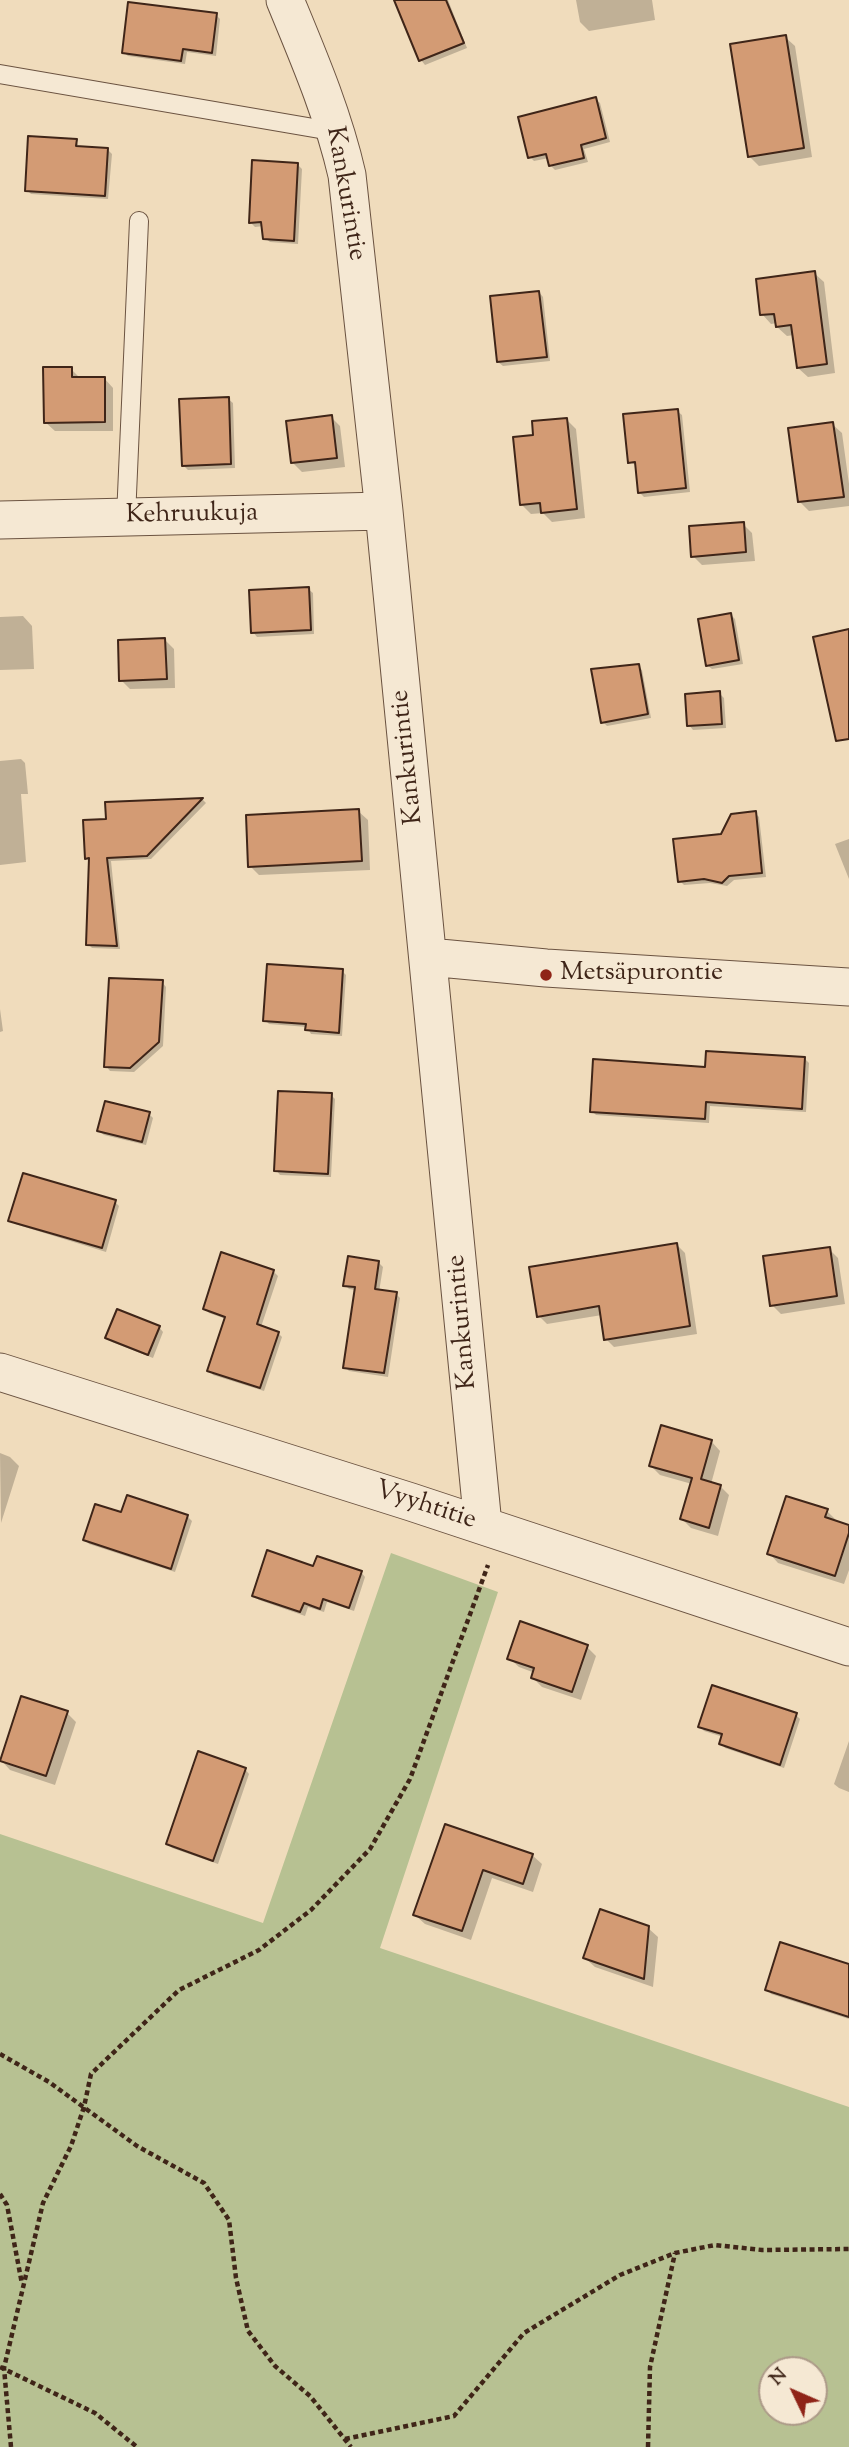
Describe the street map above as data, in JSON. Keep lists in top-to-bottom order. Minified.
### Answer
{"streets":{"street":["Kankurintie","Kehruukuja","Vyyhtitie"]},"crossings":[["Kankurintie","Kehruukuja"],["Kankurintie","Vyyhtitie"]],"places":["Metsäpurontie"],"north":"top left"}
